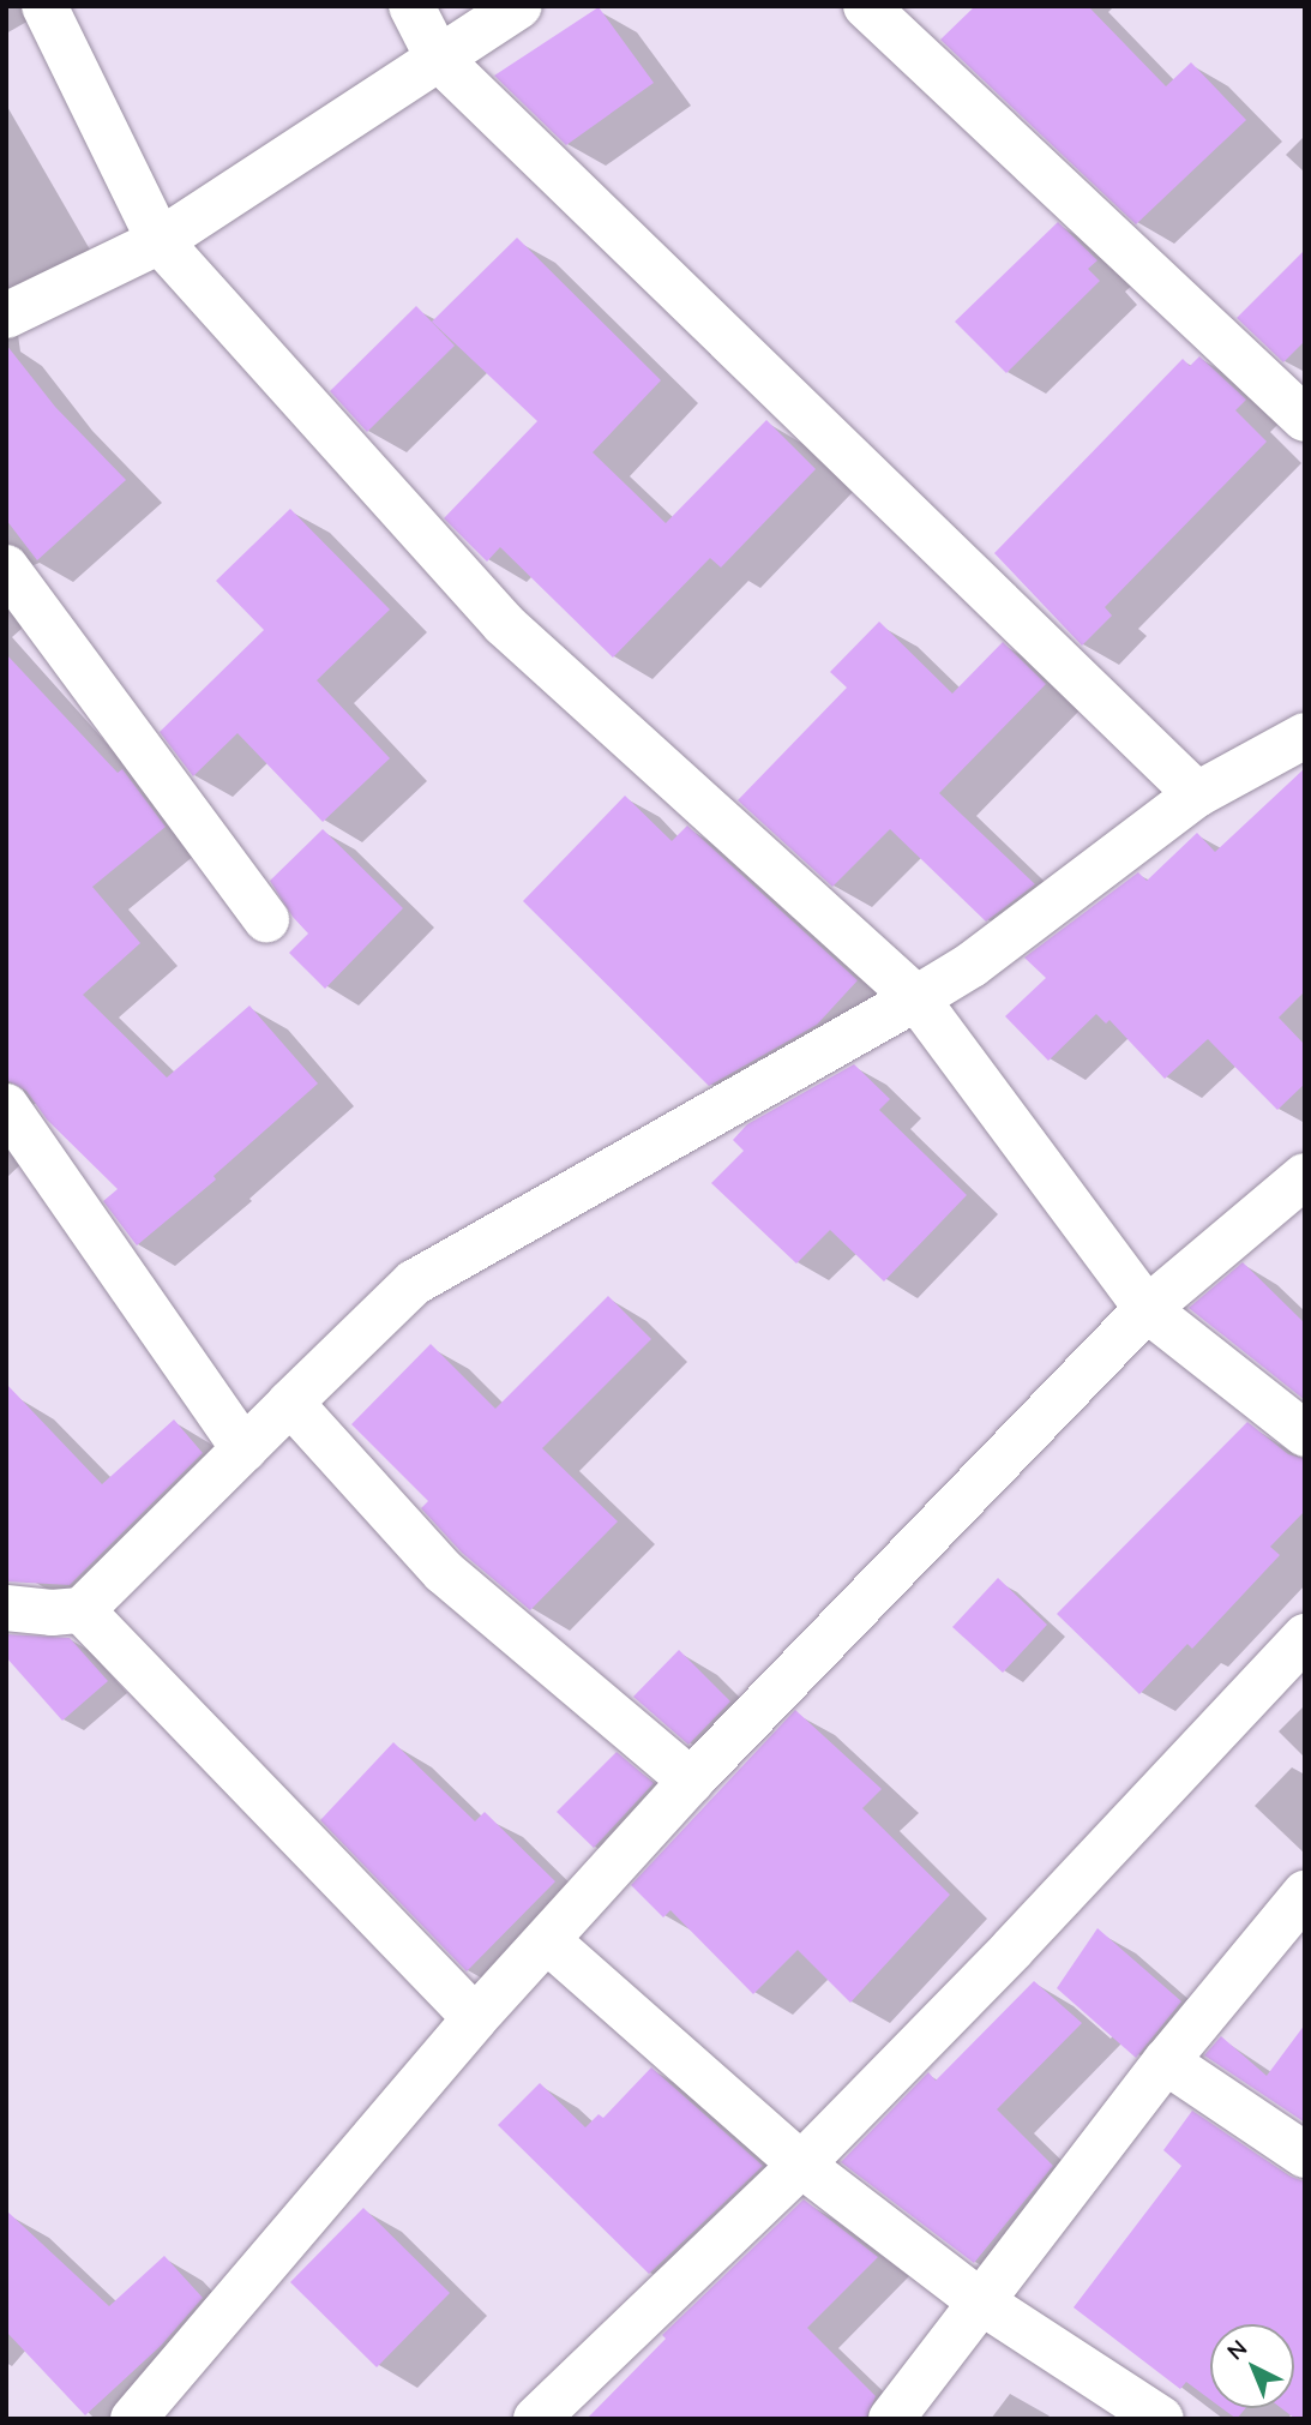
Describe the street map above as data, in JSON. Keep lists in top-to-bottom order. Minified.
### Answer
{"north":"top left"}
